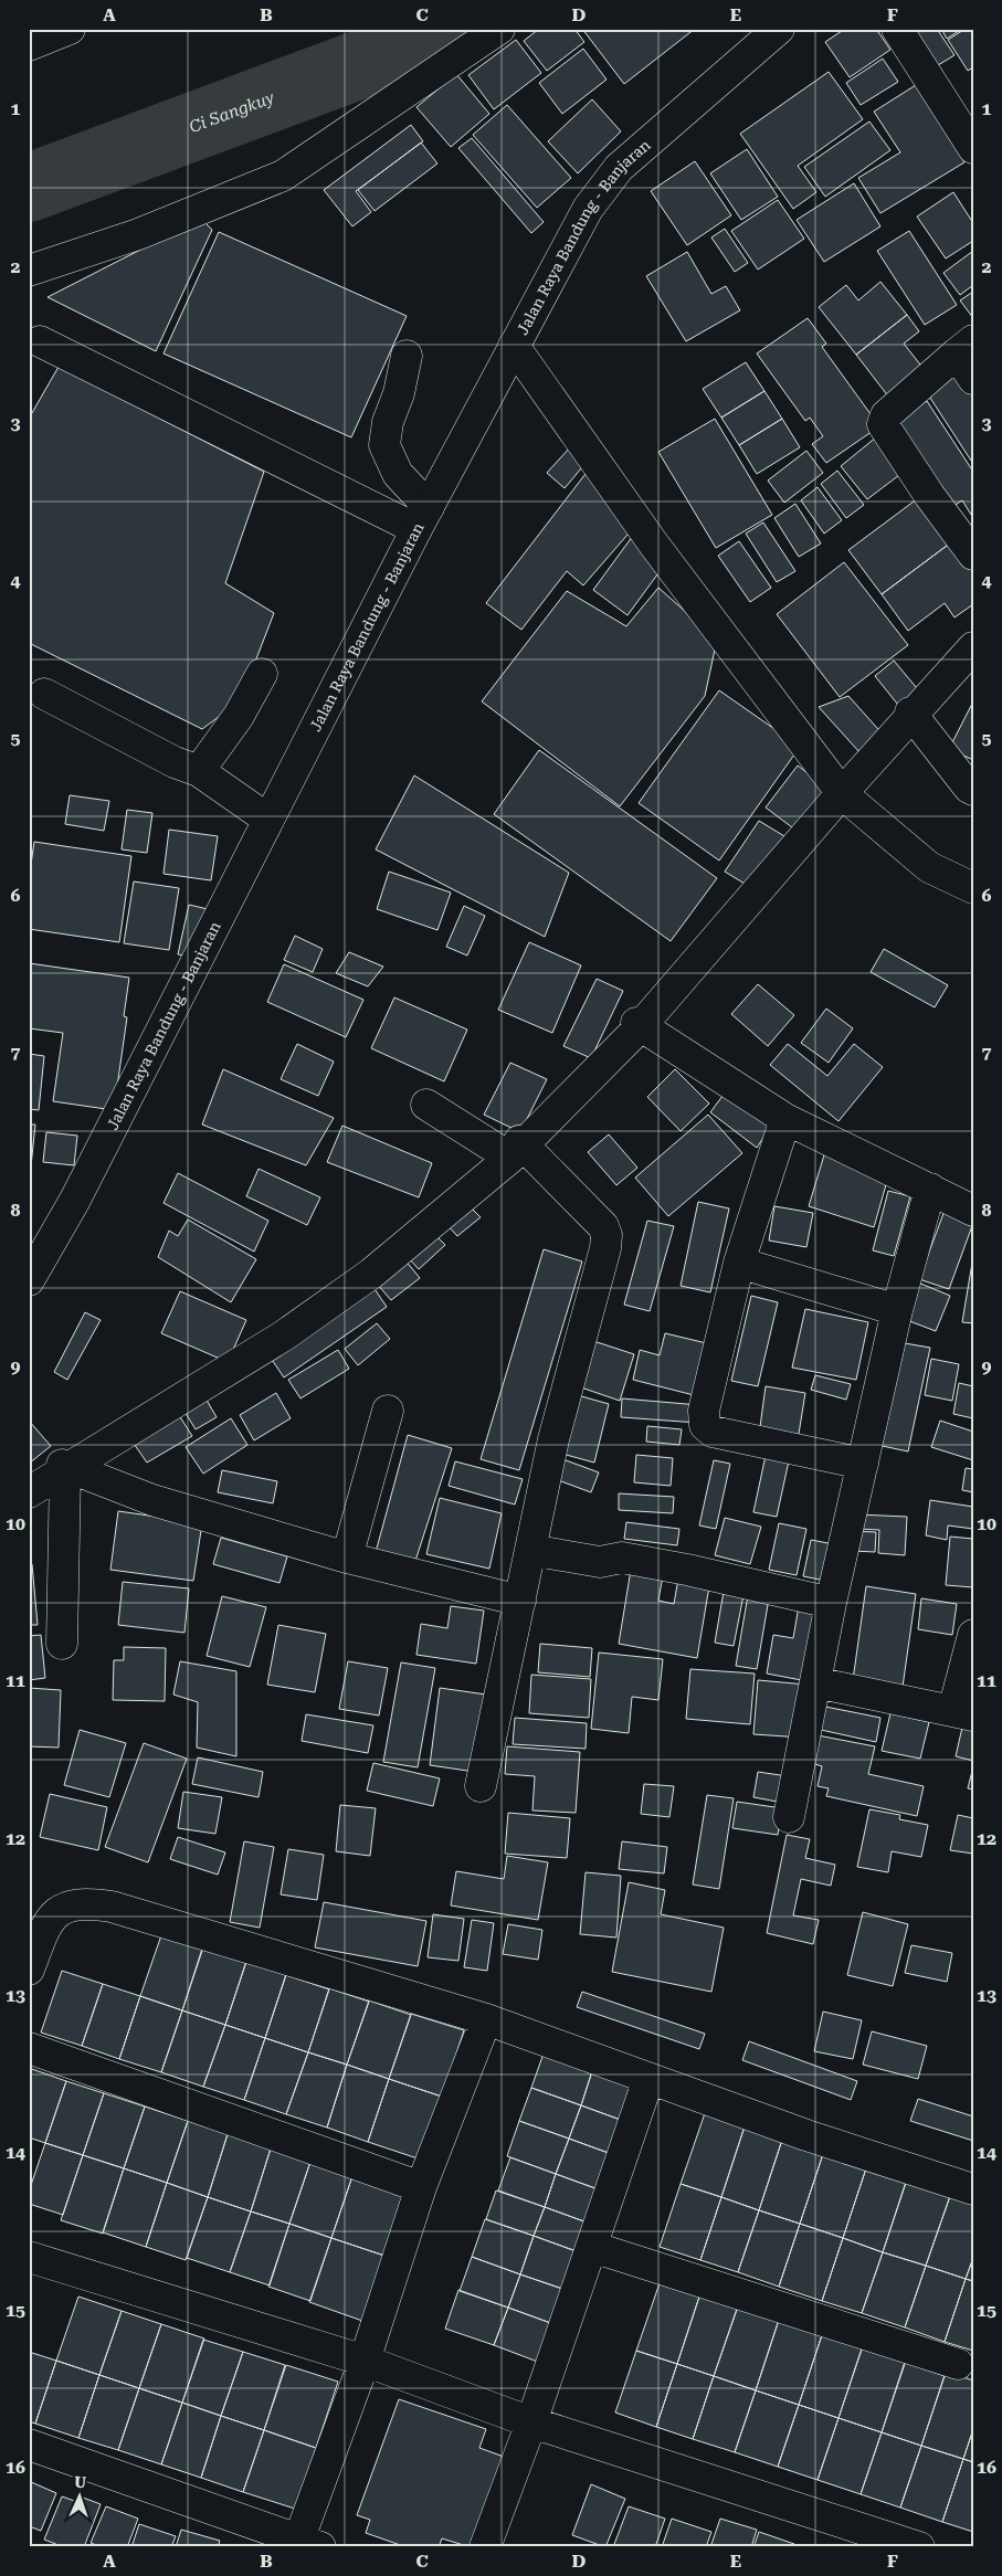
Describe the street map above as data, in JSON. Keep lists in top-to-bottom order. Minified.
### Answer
{"streets":{"street":["Jalan Raya Bandung - Banjaran"]},"water":["Ci Sangkuy"],"north":"top","grid":{"columns":["A","B","C","D","E","F"],"rows":["1","2","3","4","5","6","7","8","9","10","11","12","13","14","15","16"]}}
